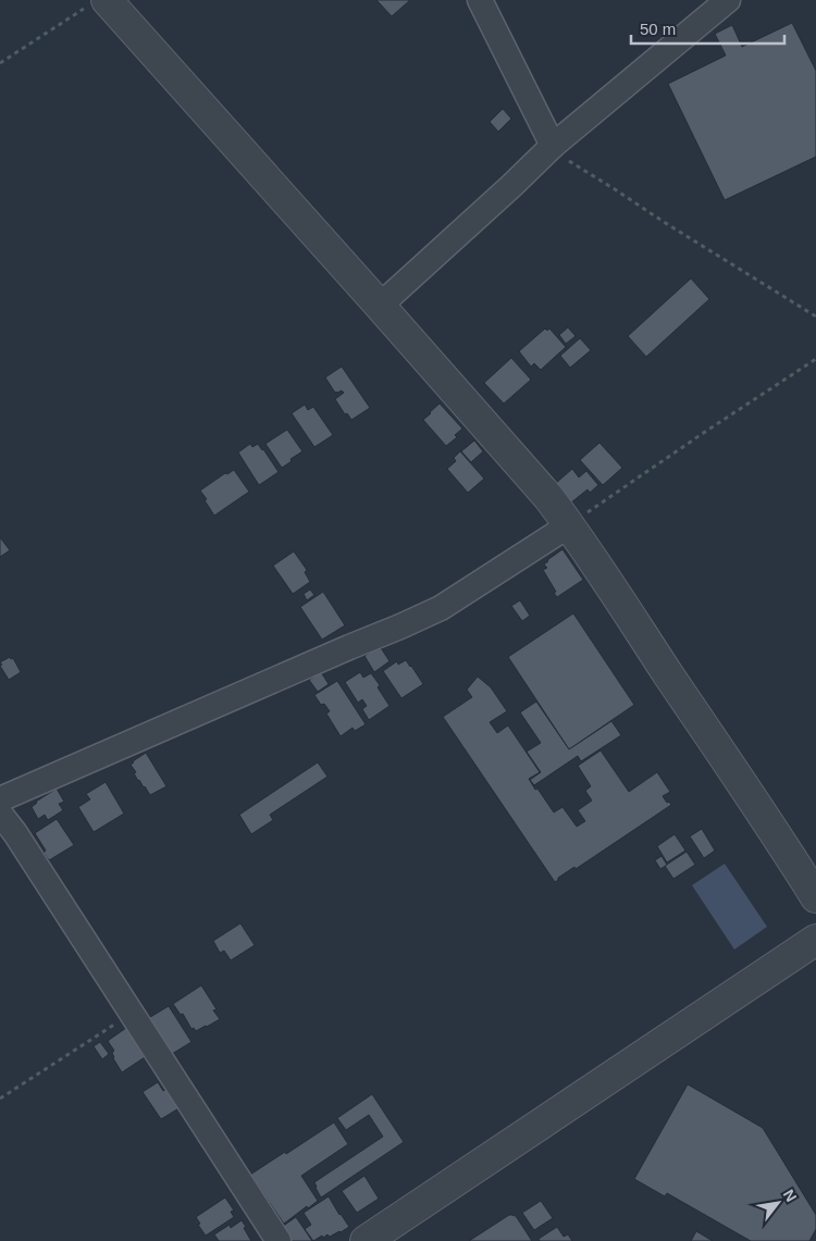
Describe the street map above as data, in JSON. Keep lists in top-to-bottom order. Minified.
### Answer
{"scale_bar":"50 m","north":"top right"}
